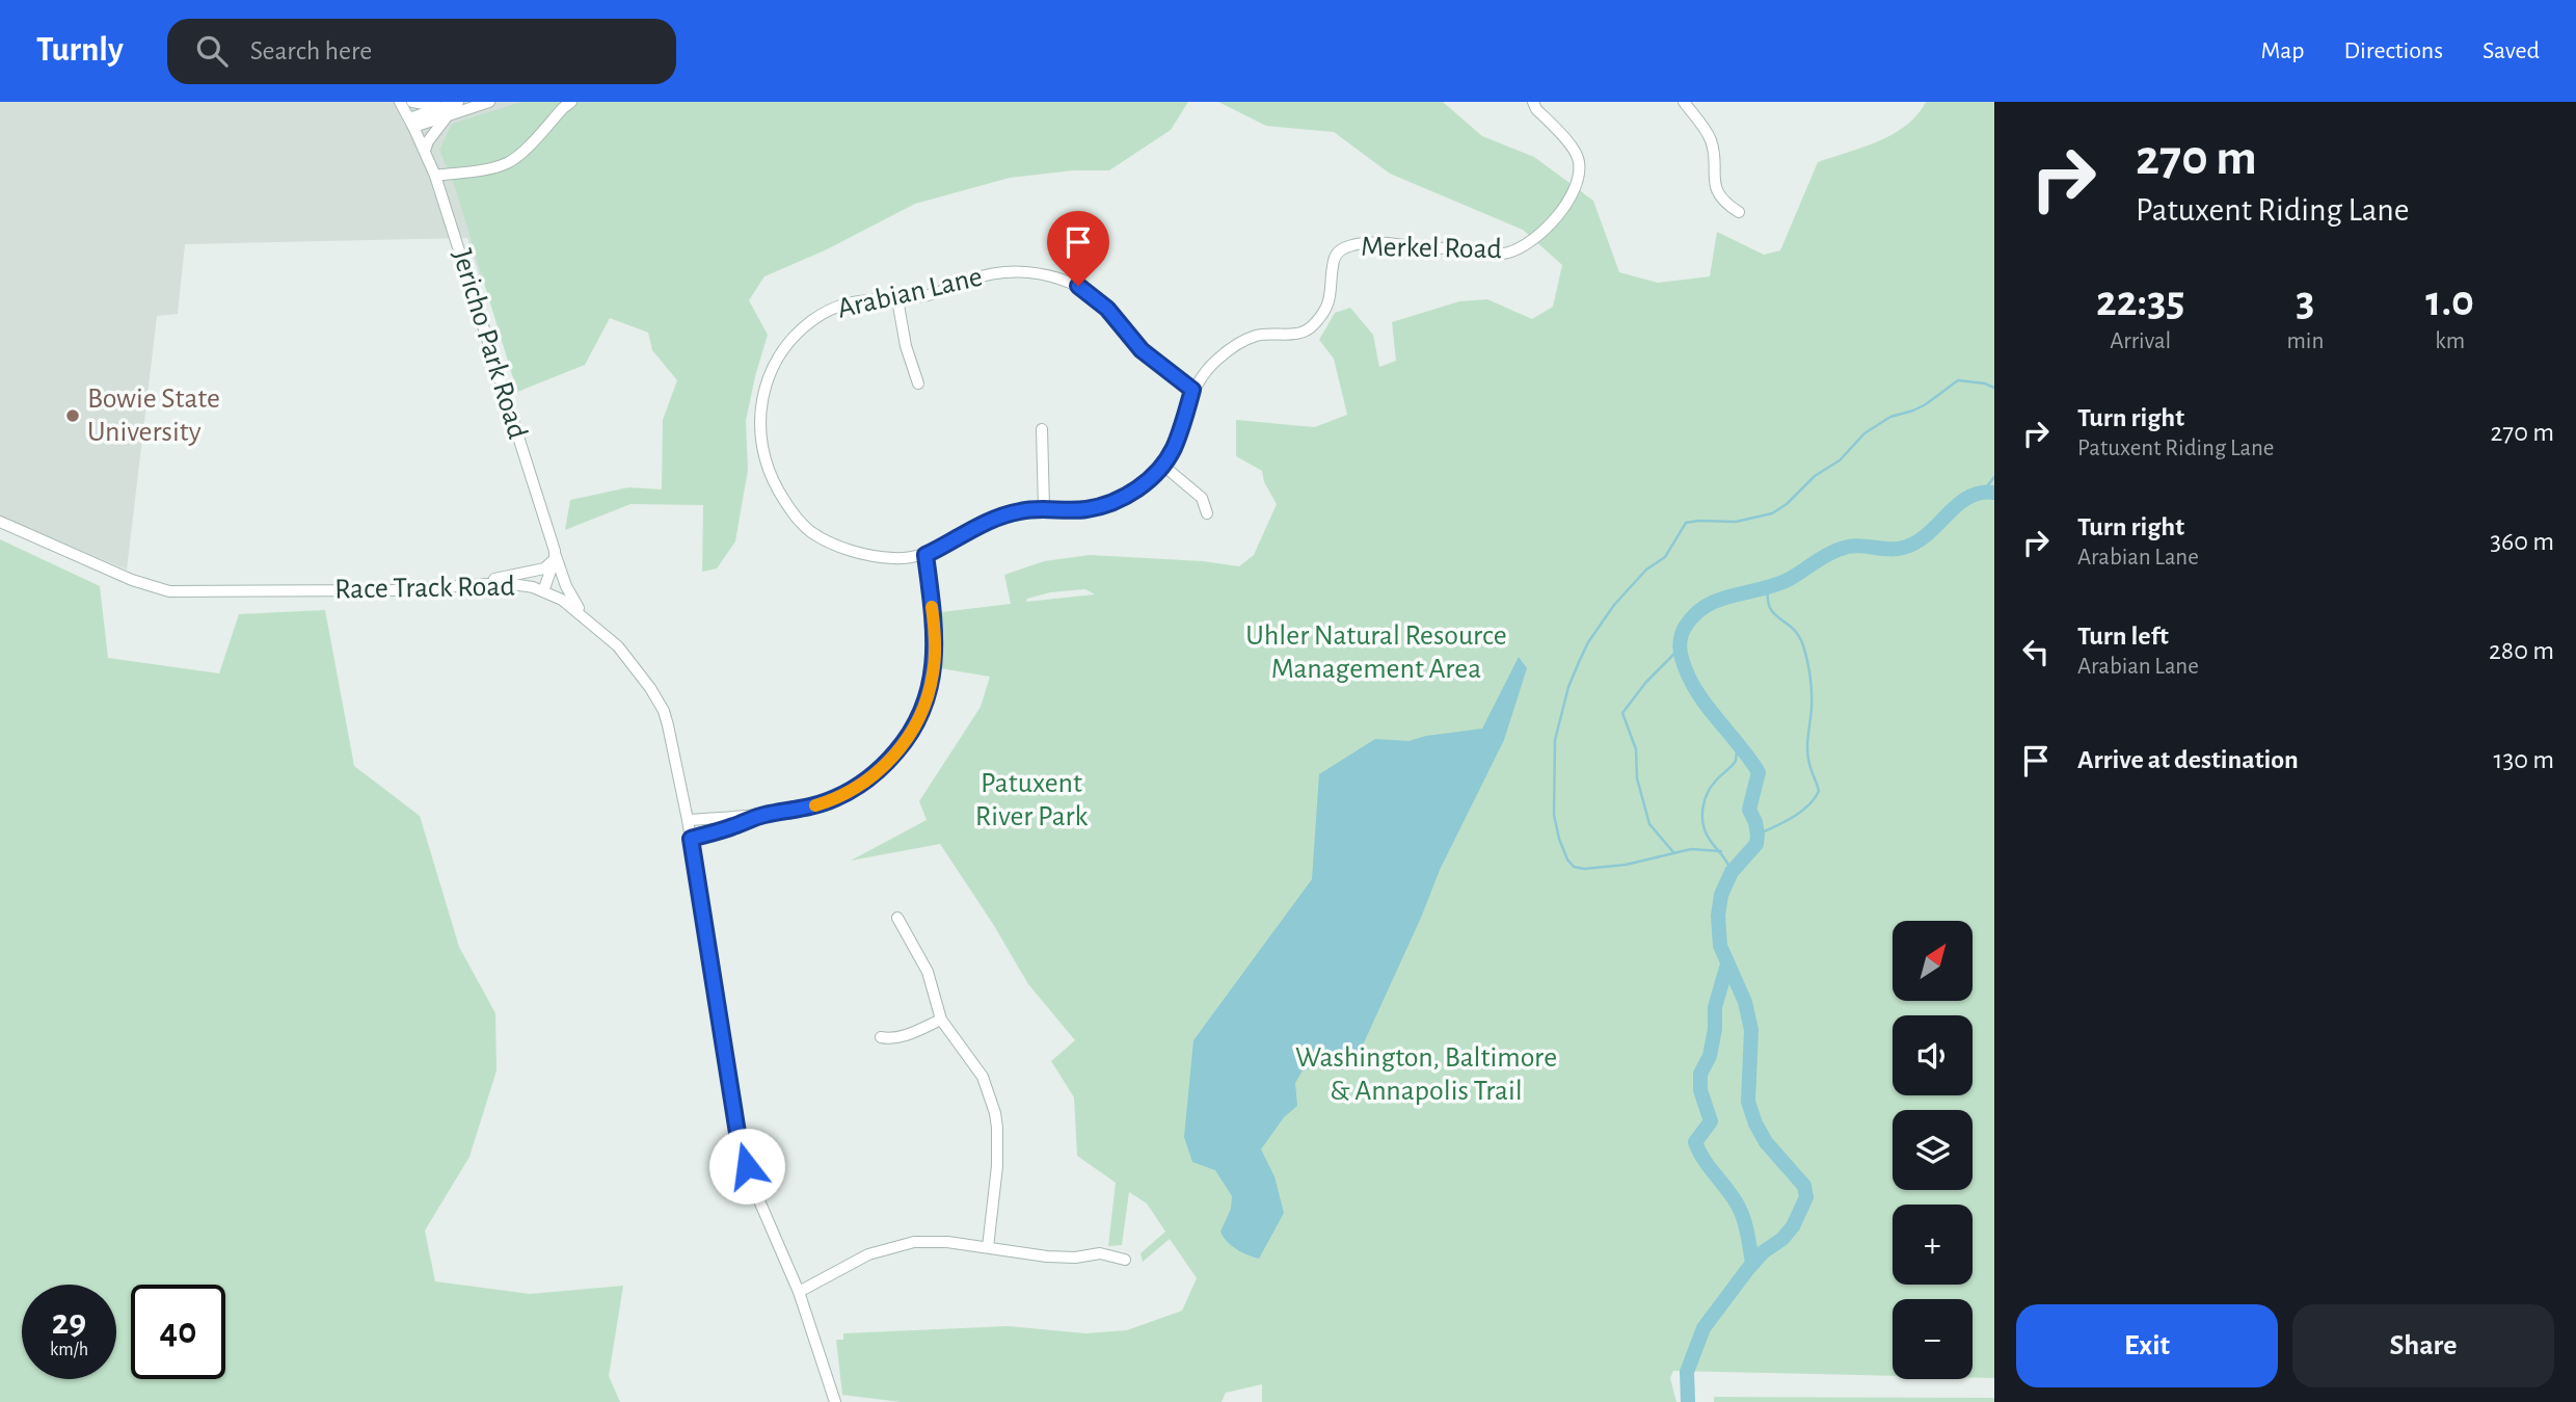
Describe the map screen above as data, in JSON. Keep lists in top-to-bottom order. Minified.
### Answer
{"streets":{"street":["Merkel Road","Arabian Lane","Jericho Park Road","Race Track Road"]},"crossings":[["Merkel Road","Arabian Lane"],["Jericho Park Road","Race Track Road"]],"parks":["Uhler Natural Resource Management Area","Patuxent River Park","Washington, Baltimore & Annapolis Trail"],"places":["Bowie State University"],"north":"top right","page":{"header":"Turnly","search":"Search here","nav":["Map","Directions","Saved"],"turn":["270 m","Patuxent Riding Lane"],"eta":["22:35","Arrival","3","min","1.0","km"],"list":[{"name":"Turn right","note":"Patuxent Riding Lane","value":"270 m"},{"name":"Turn right","note":"Arabian Lane","value":"360 m"},{"name":"Turn left","note":"Arabian Lane","value":"280 m"},{"name":"Arrive at destination","value":"130 m"}],"map_buttons":["+","−"],"speed":"29 km/h","limit":"40","buttons":["Exit","Share"]}}
